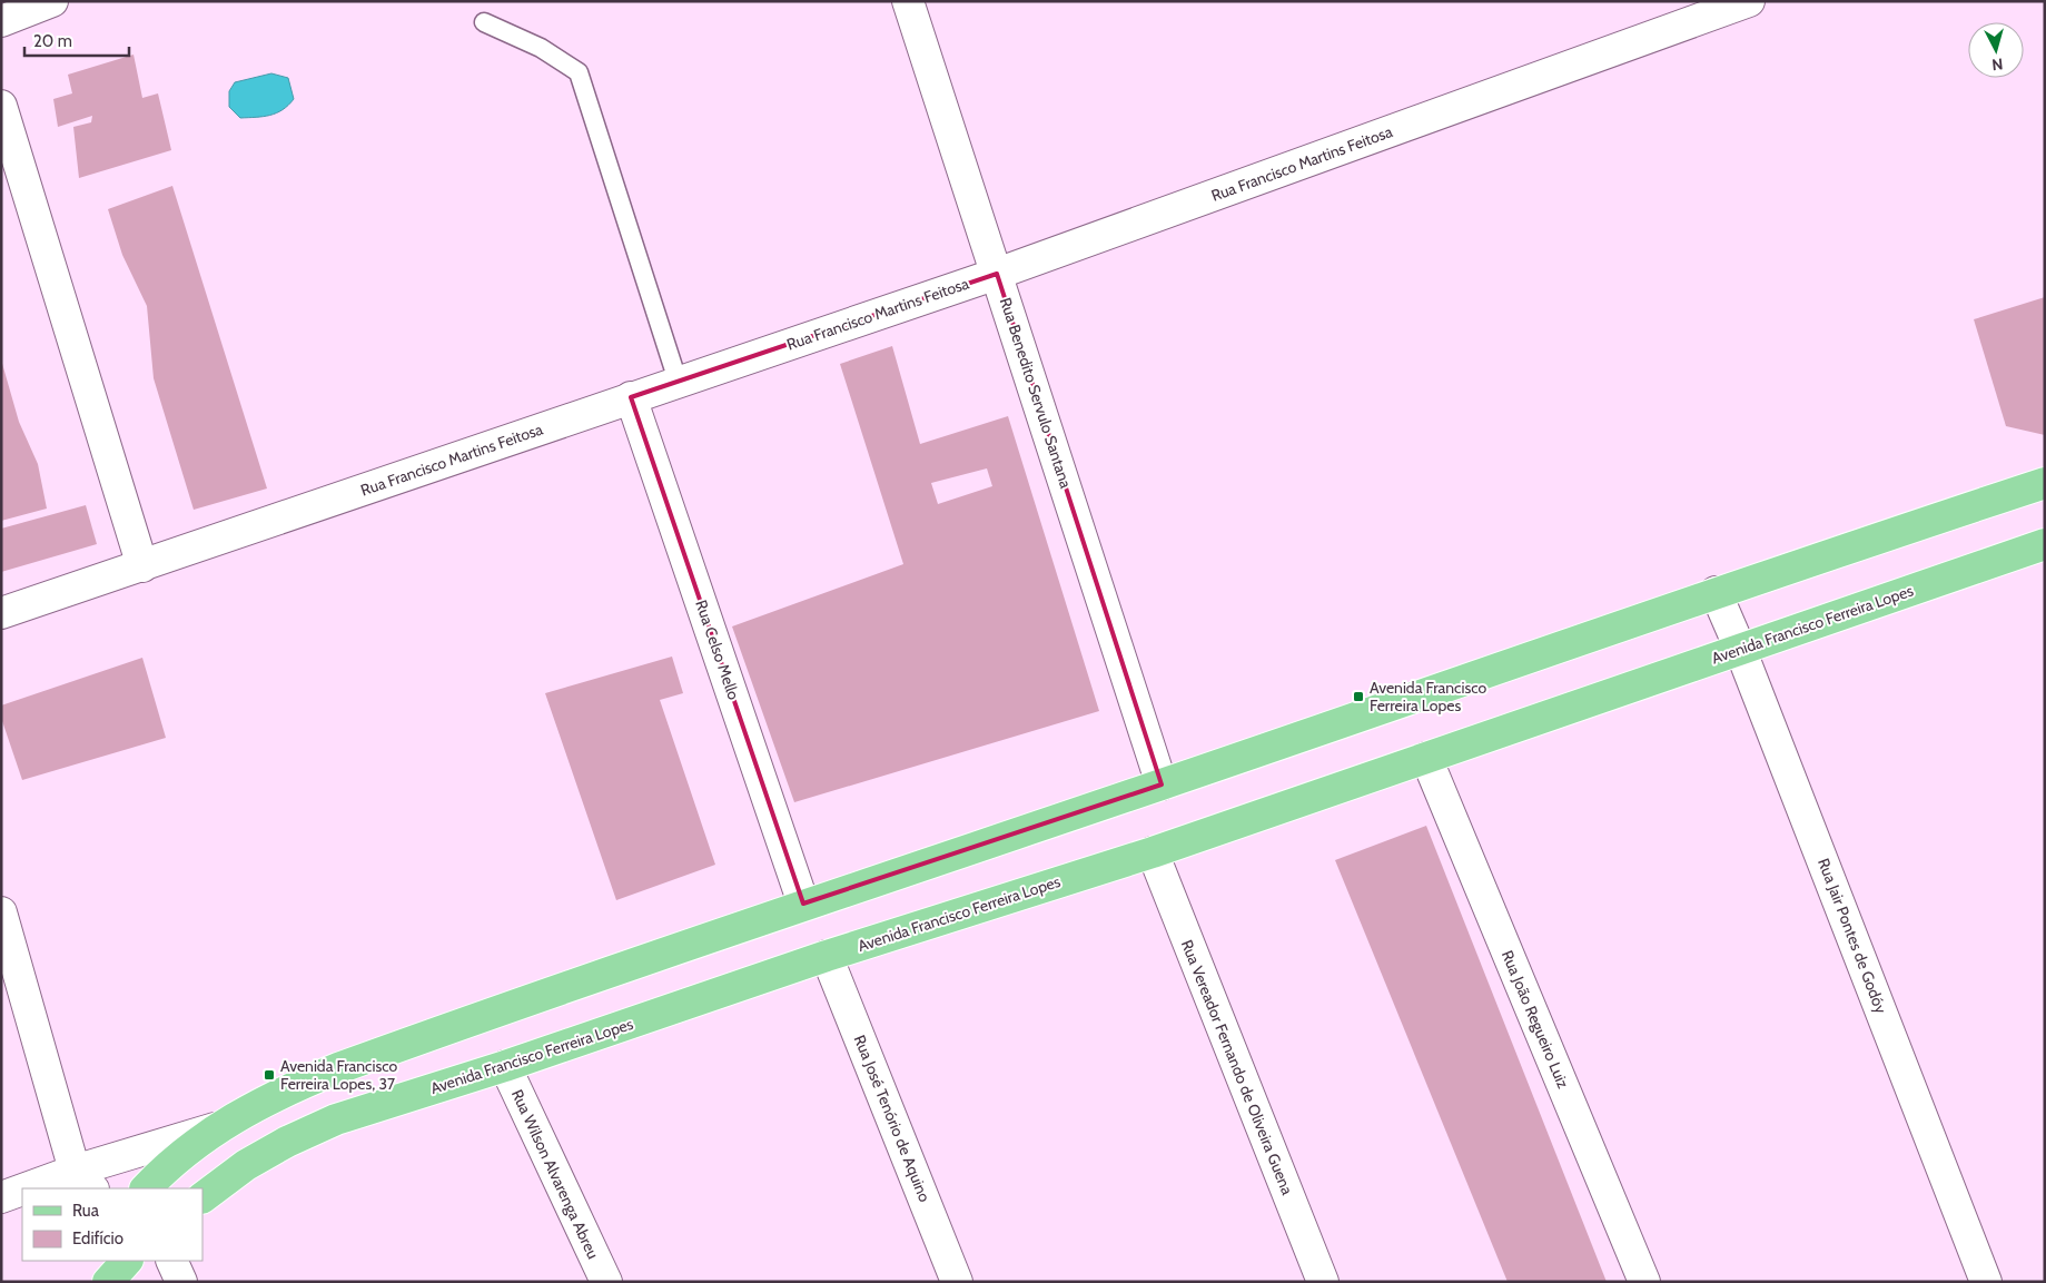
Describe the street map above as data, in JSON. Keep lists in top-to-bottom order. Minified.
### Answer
{"streets":{"main road":["Avenida Francisco Ferreira Lopes"],"street":["Rua Francisco Martins Feitosa","Rua Benedito Servulo Santana","Rua Celso Mello","Rua Jair Pontes de Godóy","Rua João Regueiro Luiz","Rua Vereador Fernando de Oliveira Guena","Rua José Tenório de Aquino","Rua Wilson Alvarenga Abreu"]},"crossings":[["Rua Francisco Martins Feitosa","Rua Benedito Servulo Santana"],["Rua Francisco Martins Feitosa","Rua Celso Mello"],["Avenida Francisco Ferreira Lopes","Rua Jair Pontes de Godóy"],["Avenida Francisco Ferreira Lopes","Rua João Regueiro Luiz"],["Avenida Francisco Ferreira Lopes","Rua Vereador Fernando de Oliveira Guena"],["Avenida Francisco Ferreira Lopes","Rua José Tenório de Aquino"],["Avenida Francisco Ferreira Lopes","Rua Wilson Alvarenga Abreu"]],"places":{"transit":["Avenida Francisco Ferreira Lopes","Avenida Francisco Ferreira Lopes, 37"]},"legend":["Rua","Edifício"],"scale_bar":"20 m","north":"bottom"}
